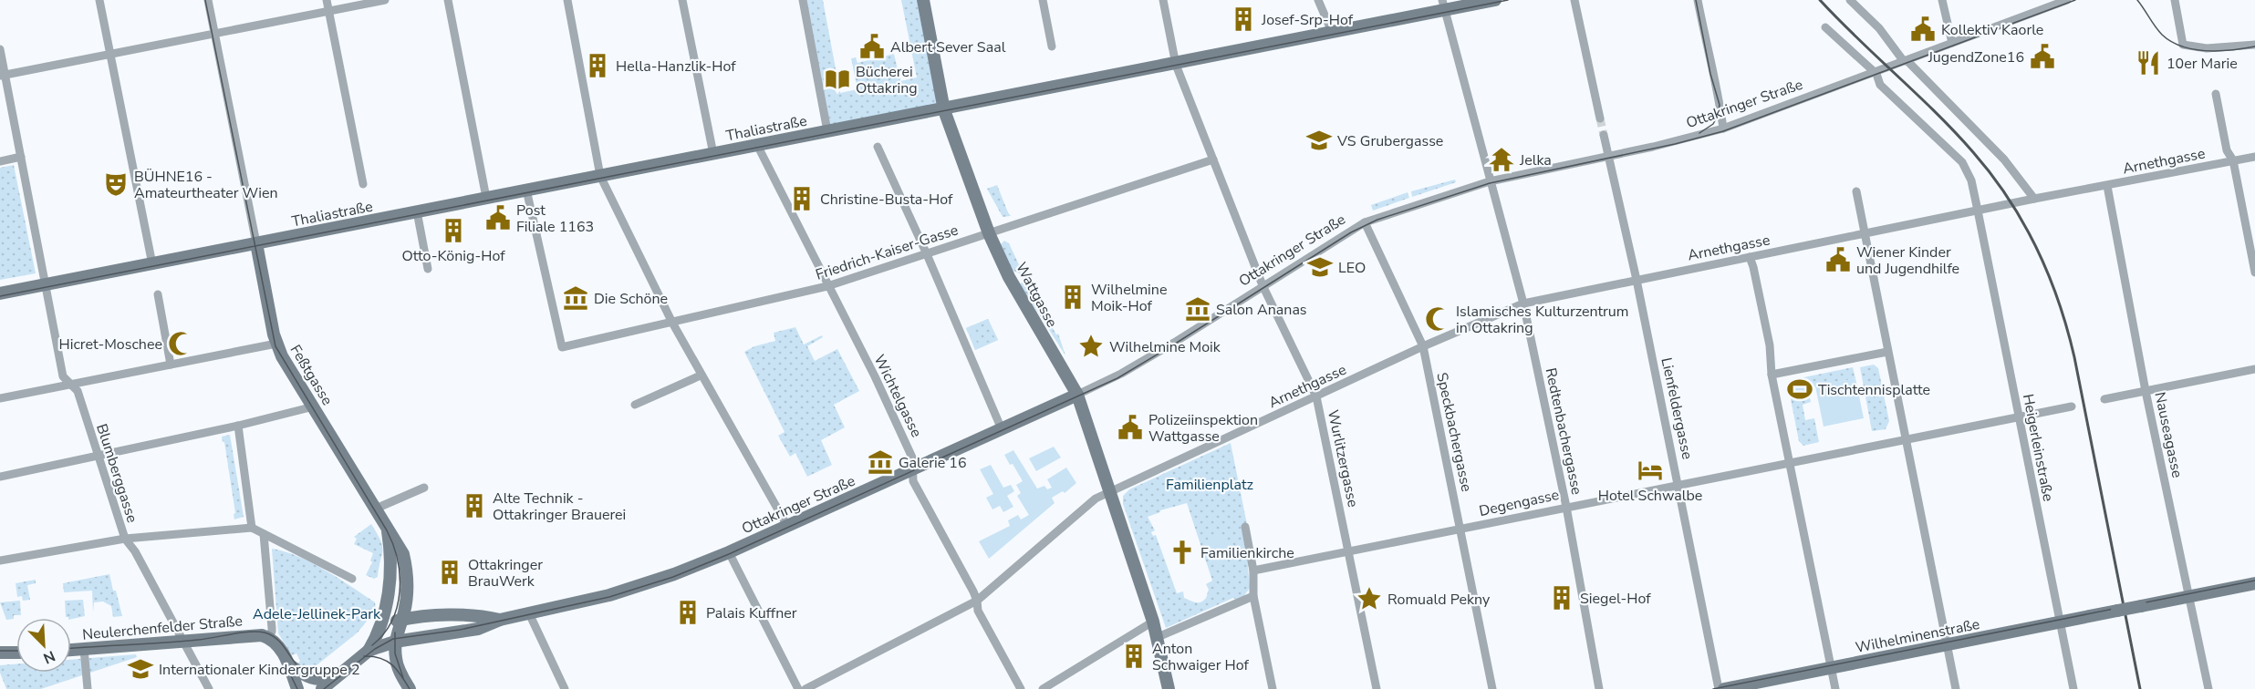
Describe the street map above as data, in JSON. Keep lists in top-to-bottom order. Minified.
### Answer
{"streets":{"main road":["Ottakringer Straße","Thaliastraße","Wattgasse","Feßtgasse","Neulerchenfelder Straße","Wilhelminenstraße"],"street":["Arnethgasse","Friedrich-Kaiser-Gasse","Wichtelgasse","Lienfeldergasse","Redtenbachergasse","Speckbachergasse","Nauseagasse","Heigerleinstraße","Wurlitzergasse","Blumberggasse","Degengasse"]},"crossings":[["Ottakringer Straße","Wattgasse"],["Ottakringer Straße","Feßtgasse"],["Ottakringer Straße","Wichtelgasse"],["Ottakringer Straße","Lienfeldergasse"],["Ottakringer Straße","Redtenbachergasse"],["Ottakringer Straße","Speckbachergasse"],["Ottakringer Straße","Heigerleinstraße"],["Ottakringer Straße","Wurlitzergasse"],["Thaliastraße","Friedrich-Kaiser-Gasse"],["Thaliastraße","Wattgasse"],["Thaliastraße","Feßtgasse"],["Thaliastraße","Wichtelgasse"],["Thaliastraße","Redtenbachergasse"],["Thaliastraße","Wurlitzergasse"],["Thaliastraße","Blumberggasse"],["Arnethgasse","Wattgasse"],["Arnethgasse","Lienfeldergasse"],["Arnethgasse","Redtenbachergasse"],["Arnethgasse","Speckbachergasse"],["Arnethgasse","Nauseagasse"],["Arnethgasse","Heigerleinstraße"],["Arnethgasse","Wurlitzergasse"],["Friedrich-Kaiser-Gasse","Wattgasse"],["Friedrich-Kaiser-Gasse","Wichtelgasse"],["Friedrich-Kaiser-Gasse","Wurlitzergasse"],["Lienfeldergasse","Degengasse"],["Redtenbachergasse","Degengasse"],["Speckbachergasse","Degengasse"],["Nauseagasse","Wilhelminenstraße"],["Heigerleinstraße","Wilhelminenstraße"],["Wurlitzergasse","Degengasse"],["Blumberggasse","Neulerchenfelder Straße"]],"parks":["Familienplatz","Adele-Jellinek-Park"],"places":{"building":["Josef-Srp-Hof","Hella-Hanzlik-Hof","Christine-Busta-Hof","Otto-König-Hof","Wilhelmine Moik-Hof","Alte Technik - Ottakringer Brauerei","Ottakringer BrauWerk","Siegel-Hof","Palais Kuffner","Anton Schwaiger Hof"],"public building":["Kollektiv Kaorle","Albert Sever Saal","JugendZone16","Post Filiale 1163","Wiener Kinder und Jugendhilfe","Polizeiinspektion Wattgasse"],"restaurant":["10er Marie"],"library":["Bücherei Ottakring"],"school or university":["VS Grubergasse","LEO","Internationaler Kindergruppe 2"],"temple":["Jelka"],"theatre":["BÜHNE16 - Amateurtheater Wien"],"museum":["Die Schöne","Salon Ananas","Galerie 16"],"mosque":["Islamisches Kulturzentrum in Ottakring","Hicret-Moschee"],"place":["Wilhelmine Moik","Romuald Pekny"],"sports":["Tischtennisplatte"],"hotel":["Hotel Schwalbe"],"church":["Familienkirche"]},"north":"bottom right"}
